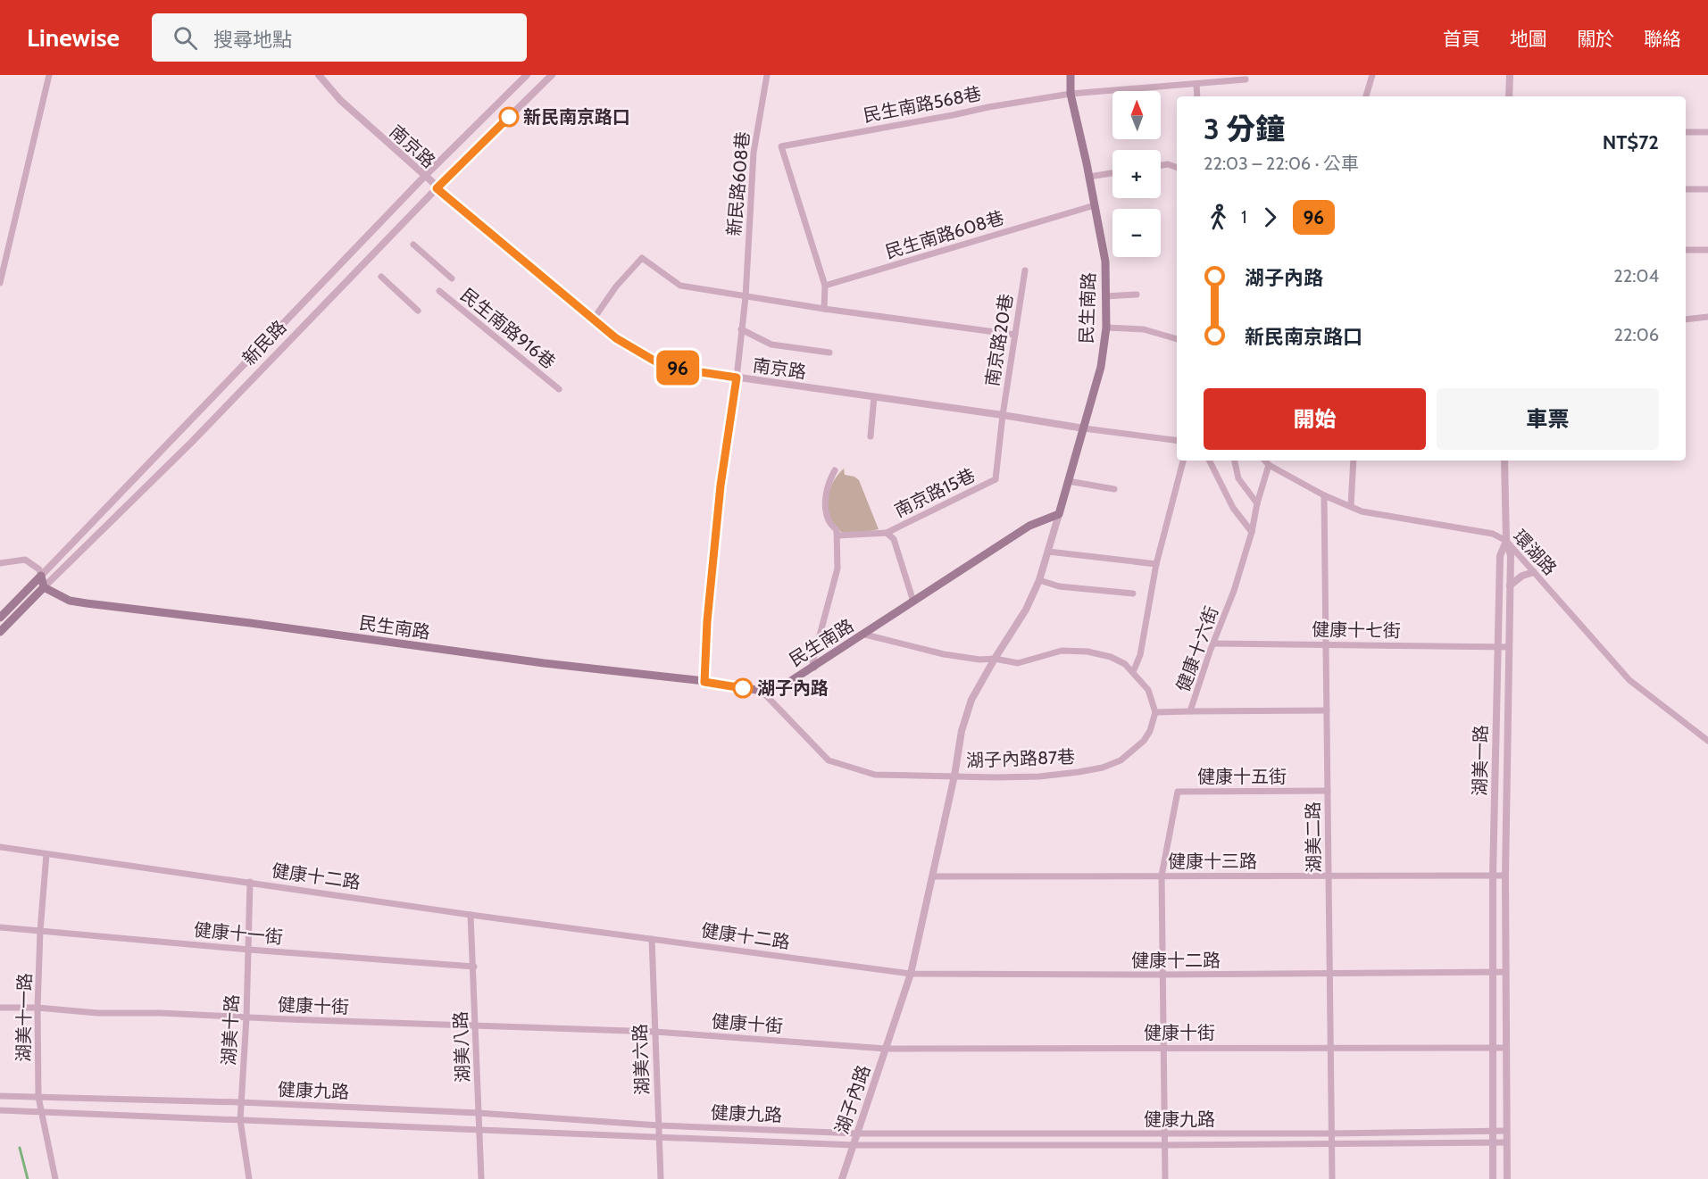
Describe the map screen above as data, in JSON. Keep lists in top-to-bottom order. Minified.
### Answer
{"streets":{"main road":["民生南路","新民路"],"street":["民生南路568巷","南京路","新民路608巷","民生南路608巷","民生南路916巷","南京路20巷","南京路15巷","環湖路","健康十七街","健康十六街","湖子內路87巷","湖美一路","健康十五街","湖美二路","健康十三路","健康十二路","健康十一街","健康十街","湖美十一路","湖美十路","湖美八路","湖美六路","健康九路","湖子內路"]},"crossings":[["民生南路568巷","民生南路608巷"],["民生南路568巷","民生南路"],["南京路","新民路608巷"],["南京路","民生南路"],["南京路","南京路20巷"],["南京路","新民路"],["南京路","南京路15巷"],["新民路608巷","民生南路"],["民生南路608巷","民生南路"],["民生南路","新民路"],["民生南路","南京路15巷"],["民生南路","湖子內路87巷"],["民生南路","湖子內路"],["南京路20巷","南京路15巷"],["環湖路","健康十六街"],["環湖路","湖美一路"],["環湖路","湖美二路"],["健康十七街","健康十六街"],["健康十七街","湖美一路"],["健康十七街","湖美二路"],["健康十六街","湖美二路"],["湖子內路87巷","湖子內路"],["湖美一路","健康十三路"],["湖美一路","健康十二路"],["湖美一路","健康十街"],["湖美一路","健康九路"],["健康十五街","湖美二路"],["健康十五街","健康十三路"],["湖美二路","健康十三路"],["湖美二路","健康十二路"],["湖美二路","健康十街"],["湖美二路","健康九路"],["健康十三路","湖子內路"],["健康十二路","湖美十一路"],["健康十二路","湖美十路"],["健康十二路","湖美八路"],["健康十二路","湖美六路"],["健康十二路","湖子內路"],["健康十一街","湖美十一路"],["健康十一街","湖美十路"],["健康十一街","湖美八路"],["健康十街","湖美十一路"],["健康十街","湖美十路"],["健康十街","湖美八路"],["健康十街","湖美六路"],["健康十街","湖子內路"],["湖美十一路","健康九路"],["湖美十路","健康九路"],["湖美八路","健康九路"],["湖美六路","健康九路"],["健康九路","湖子內路"]],"places":["新民南京路口","湖子內路"],"lines":["bus line 96"],"north":"top","page":{"header":"Linewise","search":"搜尋地點","nav":["首頁","地圖","關於","聯絡"],"on_map":"96","map_buttons":["+","−"],"heading":["3 分鐘","22:03 – 22:06 · 公車","NT$72"],"legs":["1","96"],"list":[{"name":"湖子內路","value":"22:04"},{"name":"新民南京路口","value":"22:06"}],"buttons":["開始","車票"]}}
